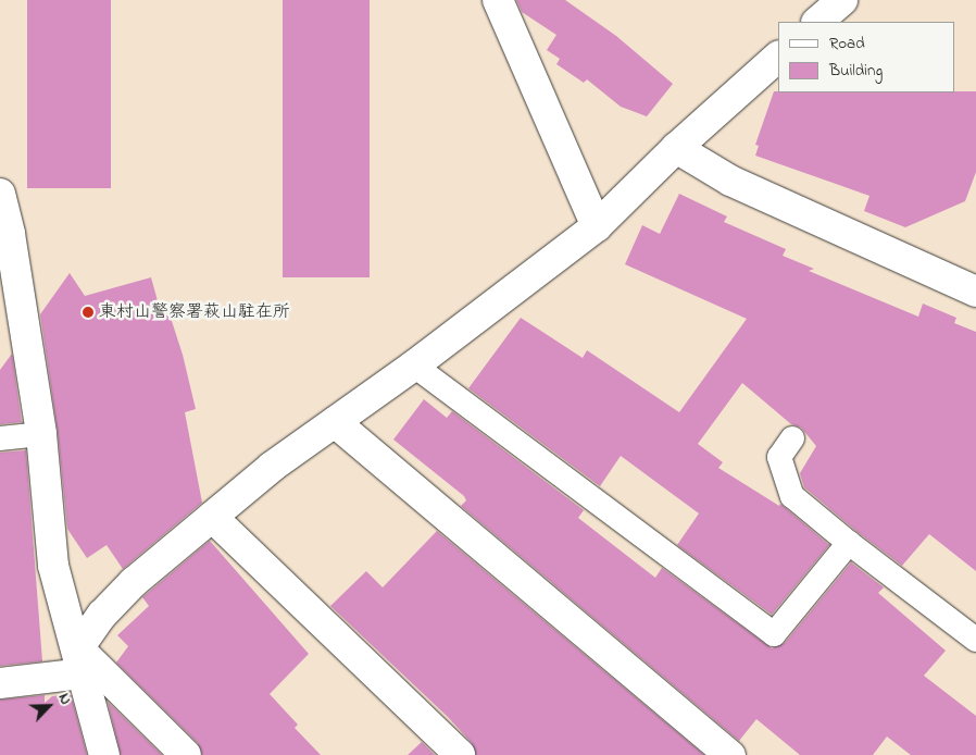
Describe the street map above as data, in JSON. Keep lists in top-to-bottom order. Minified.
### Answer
{"places":["東村山警察署萩山駐在所"],"legend":["Road","Building"],"north":"top right"}
